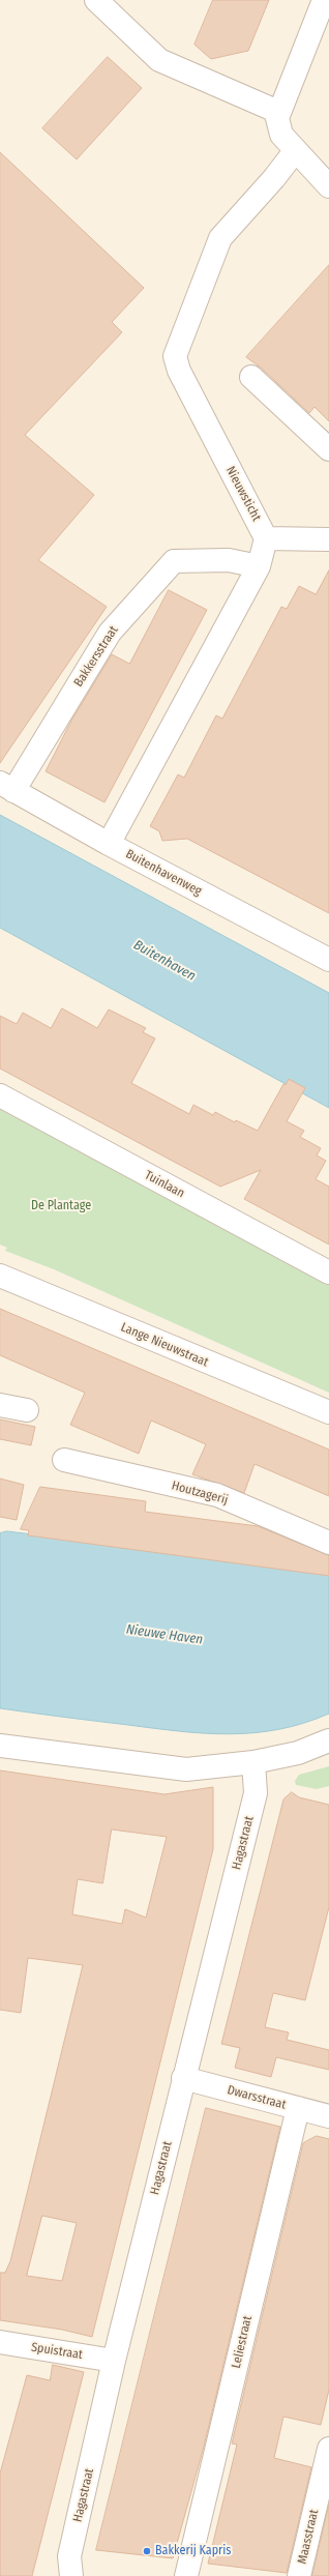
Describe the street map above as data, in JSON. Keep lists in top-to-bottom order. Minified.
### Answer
{"streets":{"street":["Nieuwsticht","Bakkersstraat","Buitenhavenweg","Tuinlaan","Lange Nieuwstraat","Houtzagerij","Hagastraat","Dwarsstraat","Leliestraat","Spuistraat","Maasstraat"]},"crossings":[["Bakkersstraat","Buitenhavenweg"],["Hagastraat","Dwarsstraat"],["Hagastraat","Spuistraat"],["Dwarsstraat","Leliestraat"]],"water":["Buitenhaven","Nieuwe Haven"],"parks":["De Plantage"],"places":["Bakkerij Kapris"]}
